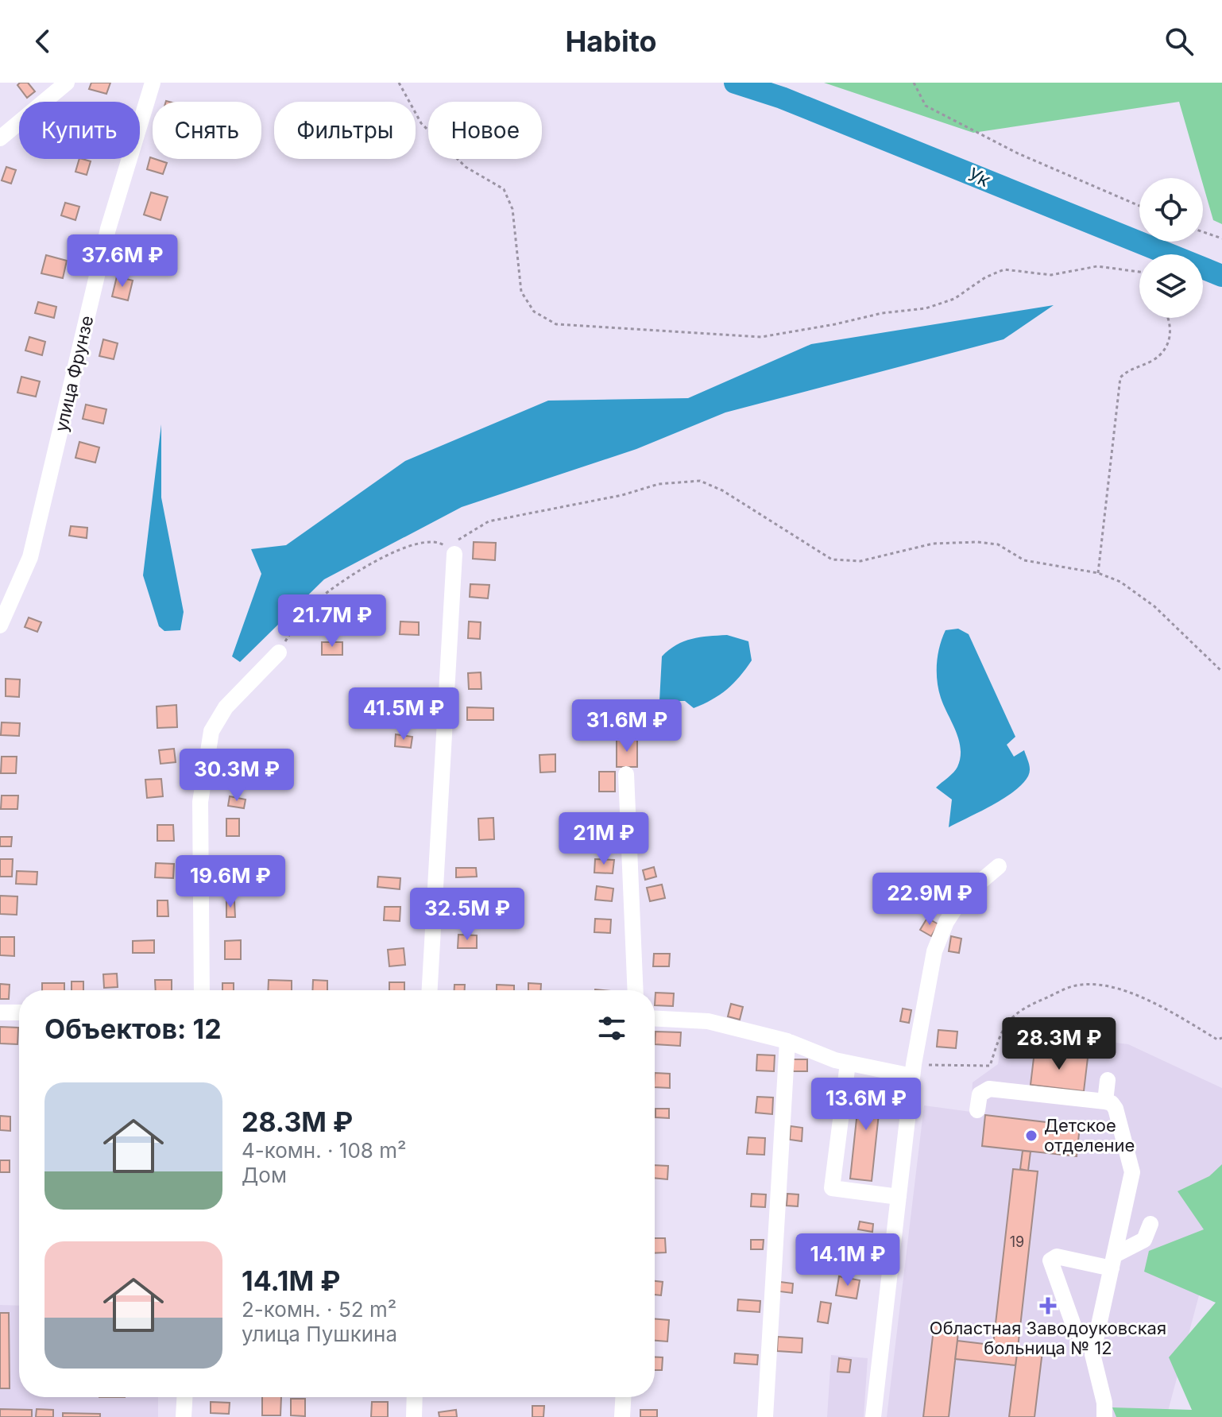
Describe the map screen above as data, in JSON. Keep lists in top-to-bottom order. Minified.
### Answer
{"streets":{"street":["улица Фрунзе"]},"water":["Ук"],"places":{"other":["Детское отделение"],"health":["Областная Заводоуковская больница № 12"]},"house_numbers":["19"],"page":{"header":"Habito","chip":["Купить","Снять","Фильтры","Новое"],"price":["37.6M ₽","21.7M ₽","41.5M ₽","31.6M ₽","30.3M ₽","21M ₽","19.6M ₽","22.9M ₽","32.5M ₽","28.3M ₽","13.6M ₽","14.1M ₽"],"heading":"Объектов: 12","list":[{"name":"28.3M ₽","note":"4-комн. · 108 m² · Дом"},{"name":"14.1M ₽","note":"2-комн. · 52 m² · улица Пушкина"}]}}
